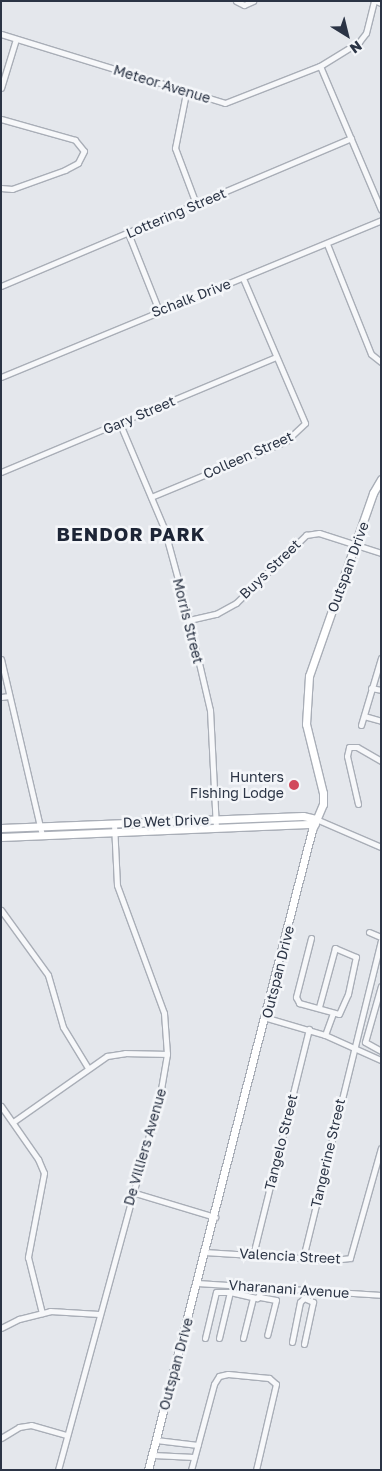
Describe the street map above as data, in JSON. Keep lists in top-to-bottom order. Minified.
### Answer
{"streets":{"street":["Meteor Avenue","Lottering Street","Schalk Drive","Gary Street","Colleen Street","Outspan Drive","Buys Street","Morris Street","De Wet Drive","Tangelo Street","De Villiers Avenue","Tangerine Street","Valencia Street","Vharanani Avenue"]},"crossings":[["Schalk Drive","Colleen Street"],["Gary Street","Colleen Street"],["Gary Street","Morris Street"],["Colleen Street","Morris Street"],["Outspan Drive","Buys Street"],["Outspan Drive","De Wet Drive"],["Outspan Drive","Valencia Street"],["Outspan Drive","Vharanani Avenue"],["Buys Street","Morris Street"],["Morris Street","De Wet Drive"],["De Wet Drive","De Villiers Avenue"],["Tangelo Street","Valencia Street"],["Tangerine Street","Valencia Street"]],"districts":["BENDOR PARK"],"places":["Hunters Fishing Lodge"],"north":"bottom right"}
